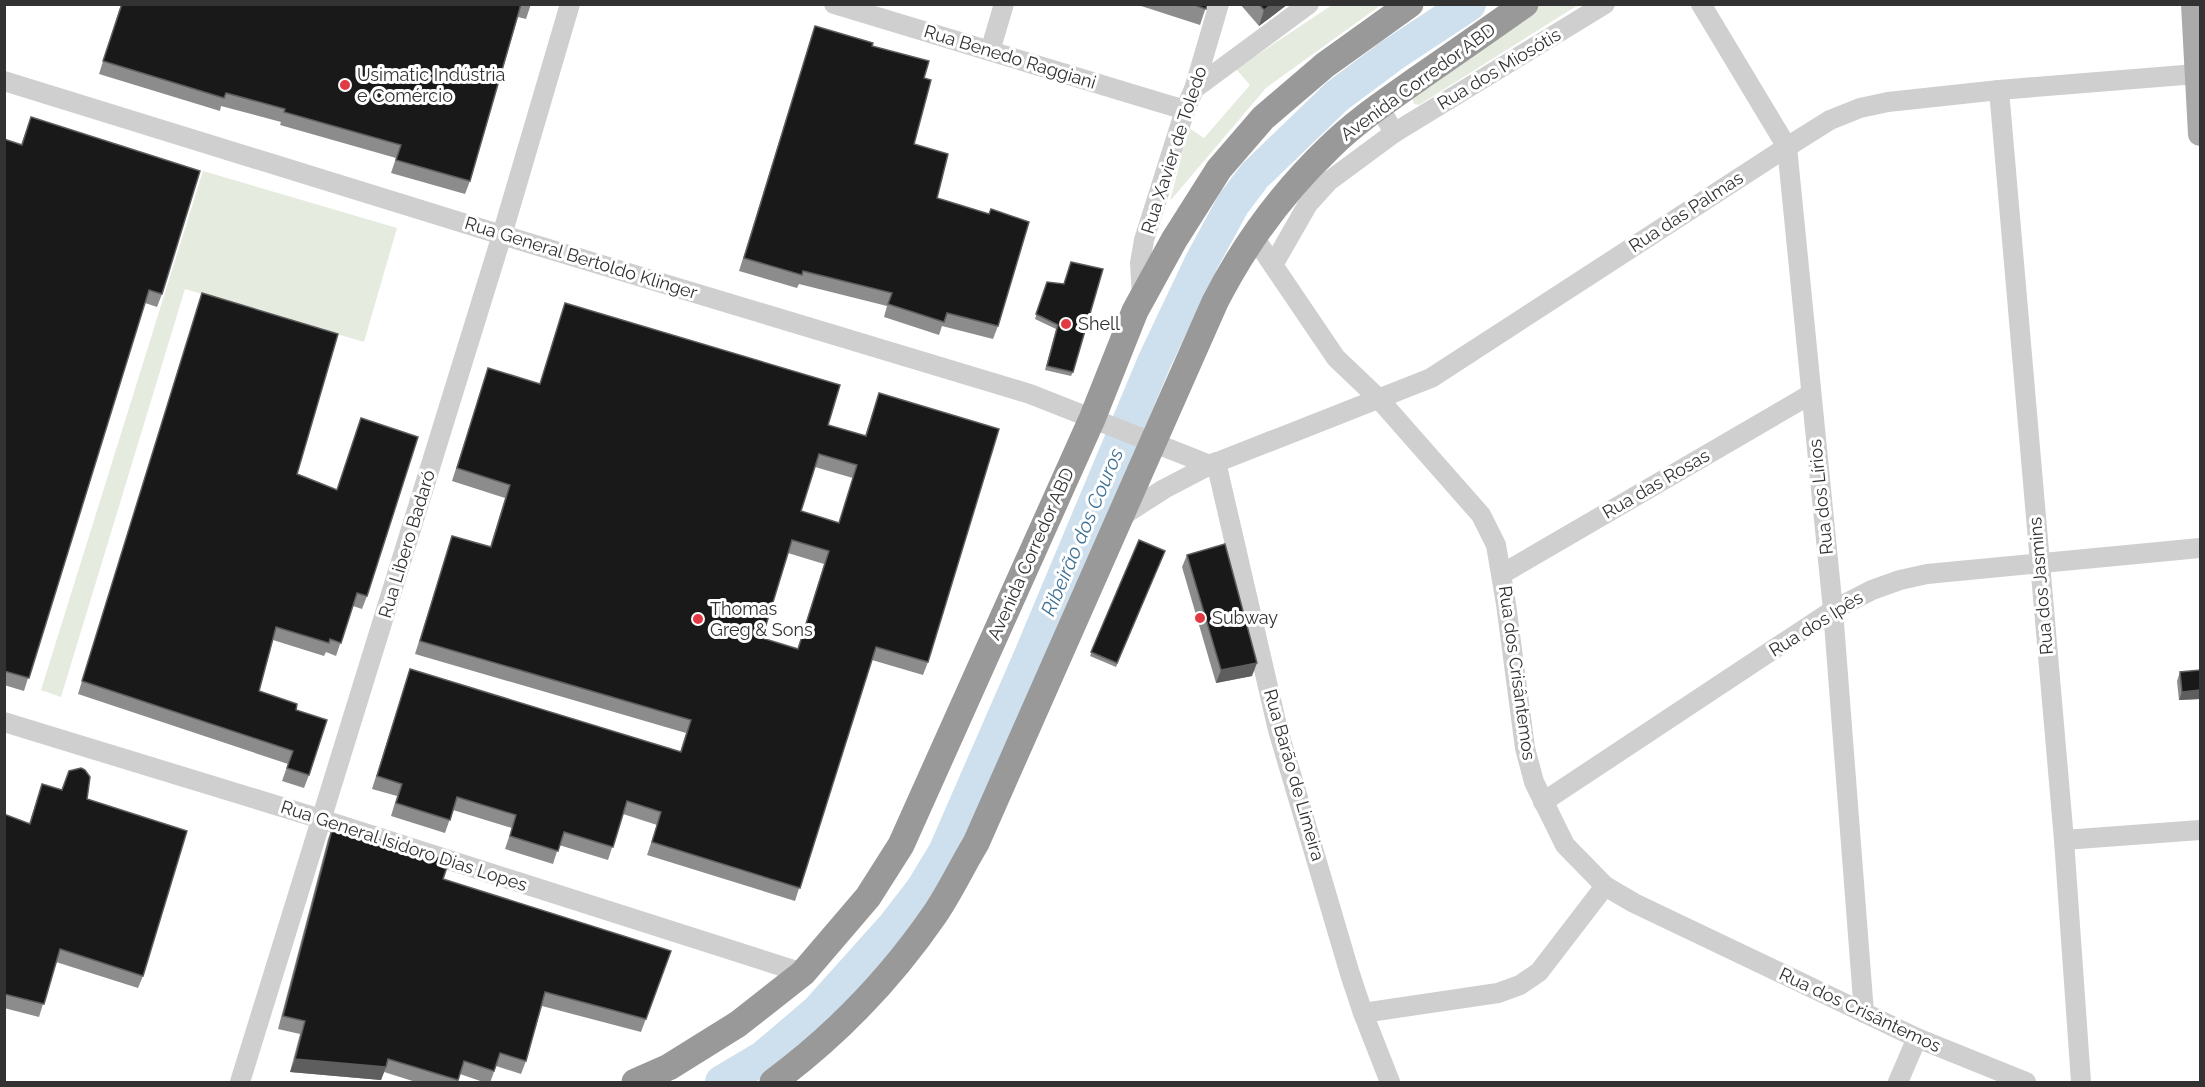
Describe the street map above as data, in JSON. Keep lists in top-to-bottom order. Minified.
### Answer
{"streets":{"highway":["Avenida Corredor ABD"],"street":["Rua Benedo Raggiani","Rua dos Miosótis","Rua Xavier de Toledo","Rua das Palmas","Rua General Bertoldo Klinger","Rua das Rosas","Rua dos Lírios","Rua Libero Badaró","Rua dos Jasmins","Rua dos Ipês","Rua dos Crisântemos","Rua Barão de Limeira","Rua General Isidoro Dias Lopes"]},"crossings":[["Rua Benedo Raggiani","Rua Xavier de Toledo"],["Rua dos Miosótis","Rua dos Crisântemos"],["Avenida Corredor ABD","Rua Xavier de Toledo"],["Avenida Corredor ABD","Rua das Palmas"],["Avenida Corredor ABD","Rua General Bertoldo Klinger"],["Avenida Corredor ABD","Rua dos Crisântemos"],["Avenida Corredor ABD","Rua General Isidoro Dias Lopes"],["Rua das Palmas","Rua dos Lírios"],["Rua das Palmas","Rua dos Jasmins"],["Rua das Palmas","Rua dos Crisântemos"],["Rua das Palmas","Rua Barão de Limeira"],["Rua General Bertoldo Klinger","Rua Libero Badaró"],["Rua das Rosas","Rua dos Lírios"],["Rua das Rosas","Rua dos Crisântemos"],["Rua dos Lírios","Rua dos Ipês"],["Rua dos Lírios","Rua dos Crisântemos"],["Rua Libero Badaró","Rua General Isidoro Dias Lopes"],["Rua dos Jasmins","Rua dos Ipês"],["Rua dos Ipês","Rua dos Crisântemos"]],"water":["Ribeirão dos Couros"],"places":["Usimatic Indústria e Comércio","Shell","Subway","Thomas Greg & Sons"]}
